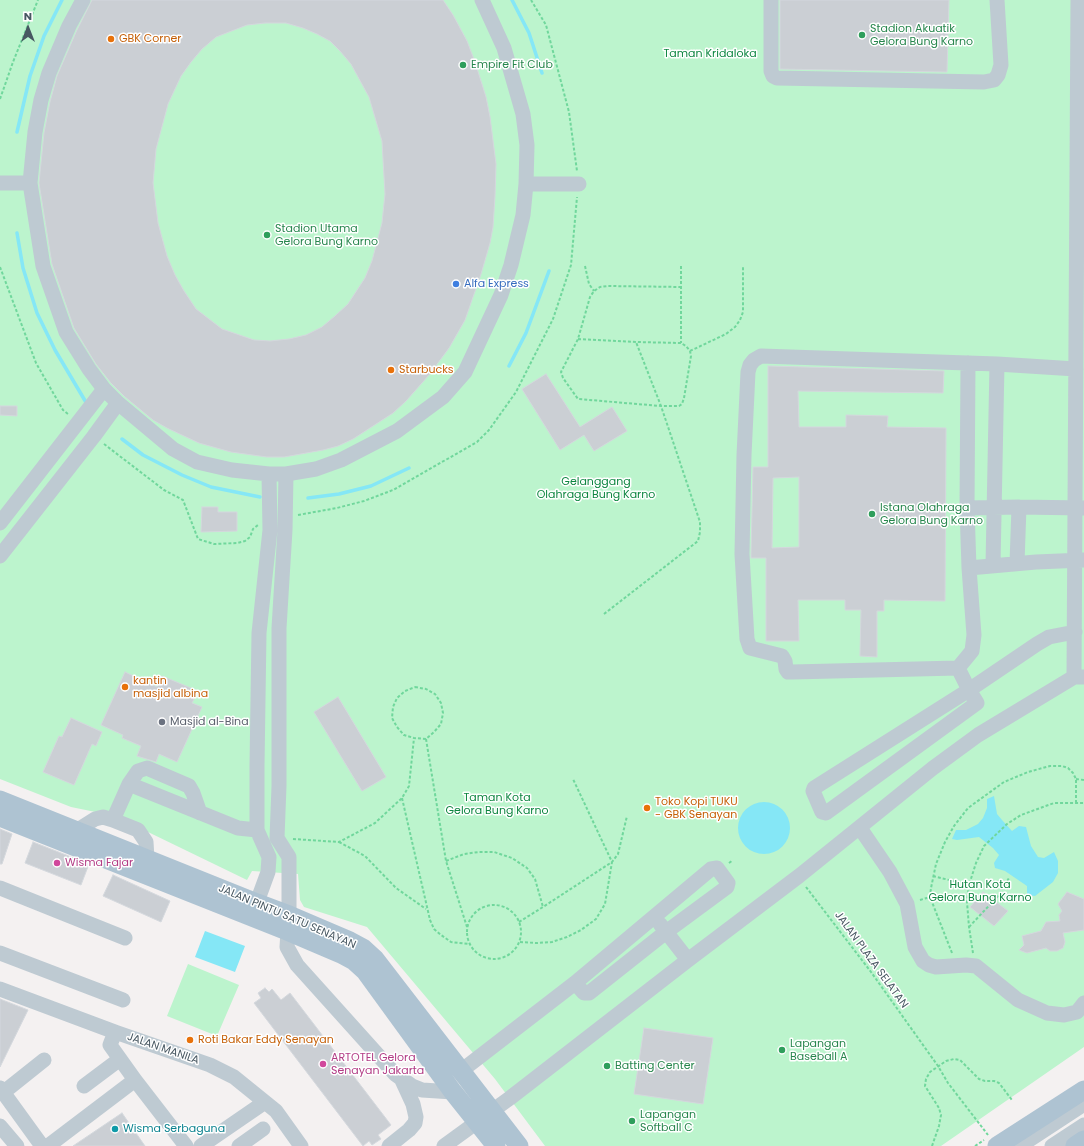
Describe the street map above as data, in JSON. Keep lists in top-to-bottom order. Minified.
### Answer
{"streets":{"main road":["JALAN PINTU SATU SENAYAN"],"street":["JALAN MANILA"],"path":["JALAN PLAZA SELATAN"]},"parks":["Taman Kridaloka","Gelanggang Olahraga Bung Karno","Taman Kota Gelora Bung Karno","Hutan Kota Gelora Bung Karno"],"places":["Stadion Akuatik Gelora Bung Karno","GBK Corner","Empire Fit Club","Stadion Utama Gelora Bung Karno","Alfa Express","Starbucks","Istana Olahraga Gelora Bung Karno","kantin masjid albina","Masjid al-Bina","Toko Kopi TUKU - GBK Senayan","Wisma Fajar","Roti Bakar Eddy Senayan","Lapangan Baseball A","ARTOTEL Gelora Senayan Jakarta","Batting Center","Lapangan Softball C","Wisma Serbaguna"],"north":"top"}
